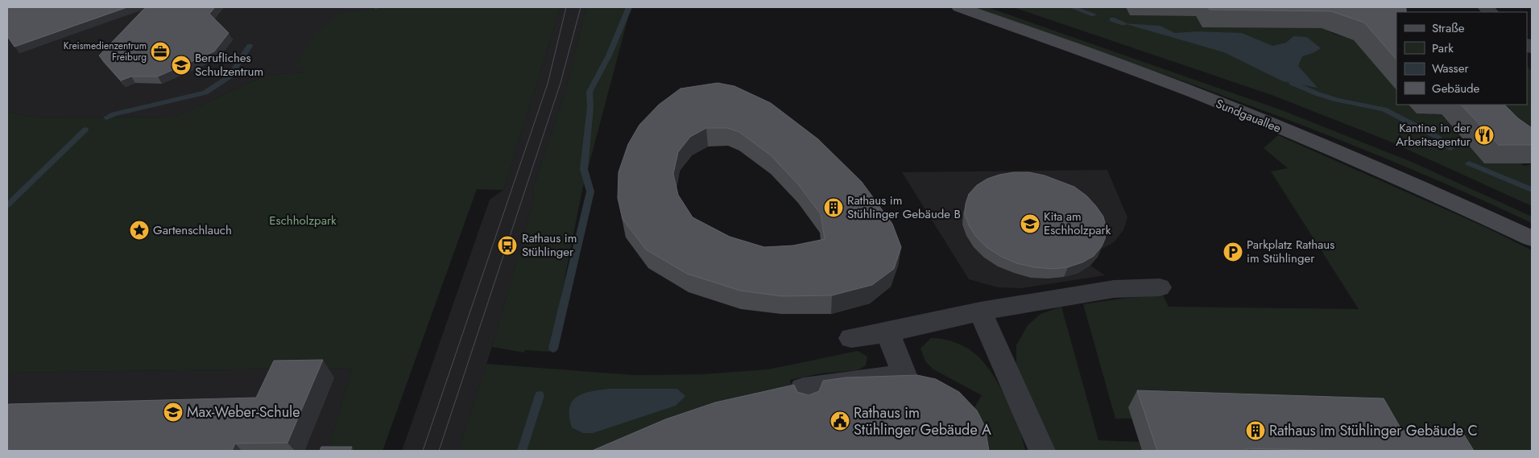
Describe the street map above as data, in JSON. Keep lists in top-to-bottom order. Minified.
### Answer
{"streets":{"street":["Sundgauallee"]},"parks":["Eschholzpark"],"places":{"office":["Kreismedienzentrum Freiburg"],"school or university":["Berufliches Schulzentrum","Kita am Eschholzpark","Max-Weber-Schule"],"restaurant":["Kantine in der Arbeitsagentur"],"building":["Rathaus im Stühlinger Gebäude B","Rathaus im Stühlinger Gebäude C"],"place":["Gartenschlauch"],"bus stop":["Rathaus im Stühlinger"],"parking":["Parkplatz Rathaus im Stühlinger"],"public building":["Rathaus im Stühlinger Gebäude A"]},"legend":["Straße","Park","Wasser","Gebäude"]}
